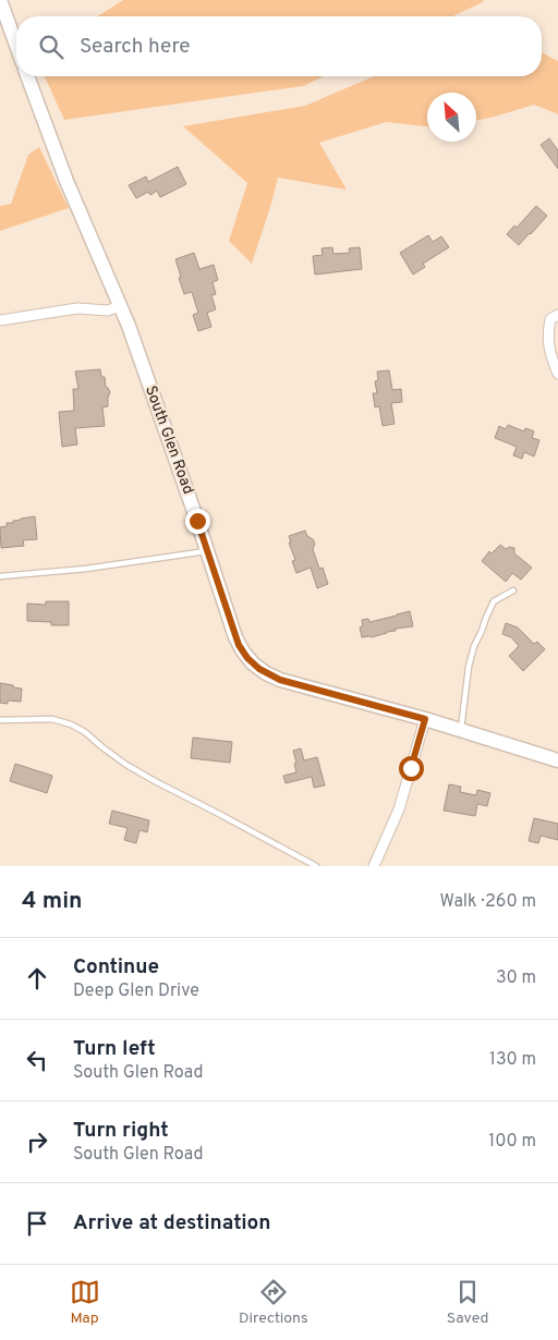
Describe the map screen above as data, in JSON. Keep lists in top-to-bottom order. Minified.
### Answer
{"streets":{"main road":["South Glen Road"]},"north":"top left","page":{"search":"Search here","heading":["4 min","Walk · 260 m"],"list":[["Continue","Deep Glen Drive","30 m"],["Turn left","South Glen Road","130 m"],["Turn right","South Glen Road","100 m"],"Arrive at destination"],"nav":["Map","Directions","Saved"]}}
